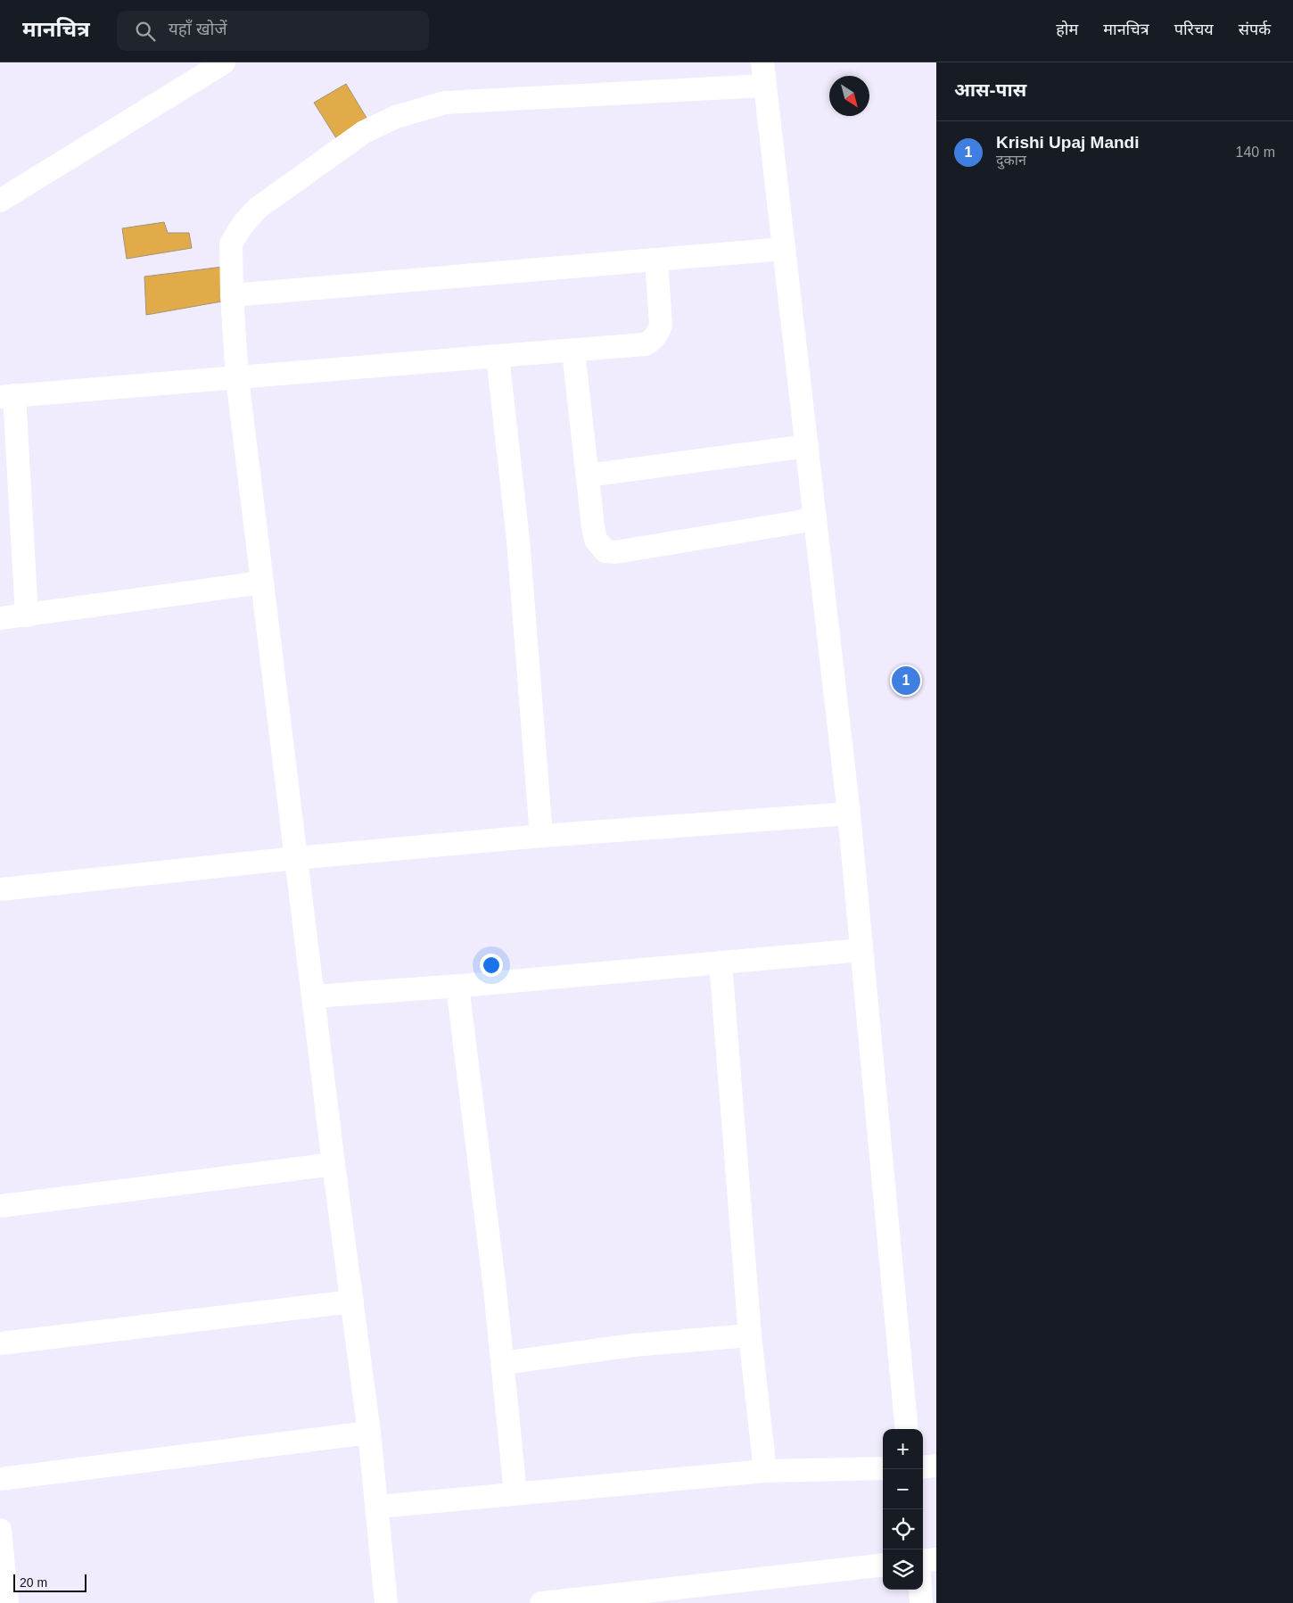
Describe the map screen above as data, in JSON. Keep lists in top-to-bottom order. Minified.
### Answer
{"scale_bar":"20 m","north":"bottom right","page":{"header":"मानचित्र","search":"यहाँ खोजें","nav":["होम","मानचित्र","परिचय","संपर्क"],"heading":"आस-पास","list":[{"mark":"1","name":"Krishi Upaj Mandi","note":"दुकान","value":"140 m"}],"pins":"1","map_buttons":["+","−"],"scale":"20 m"}}
